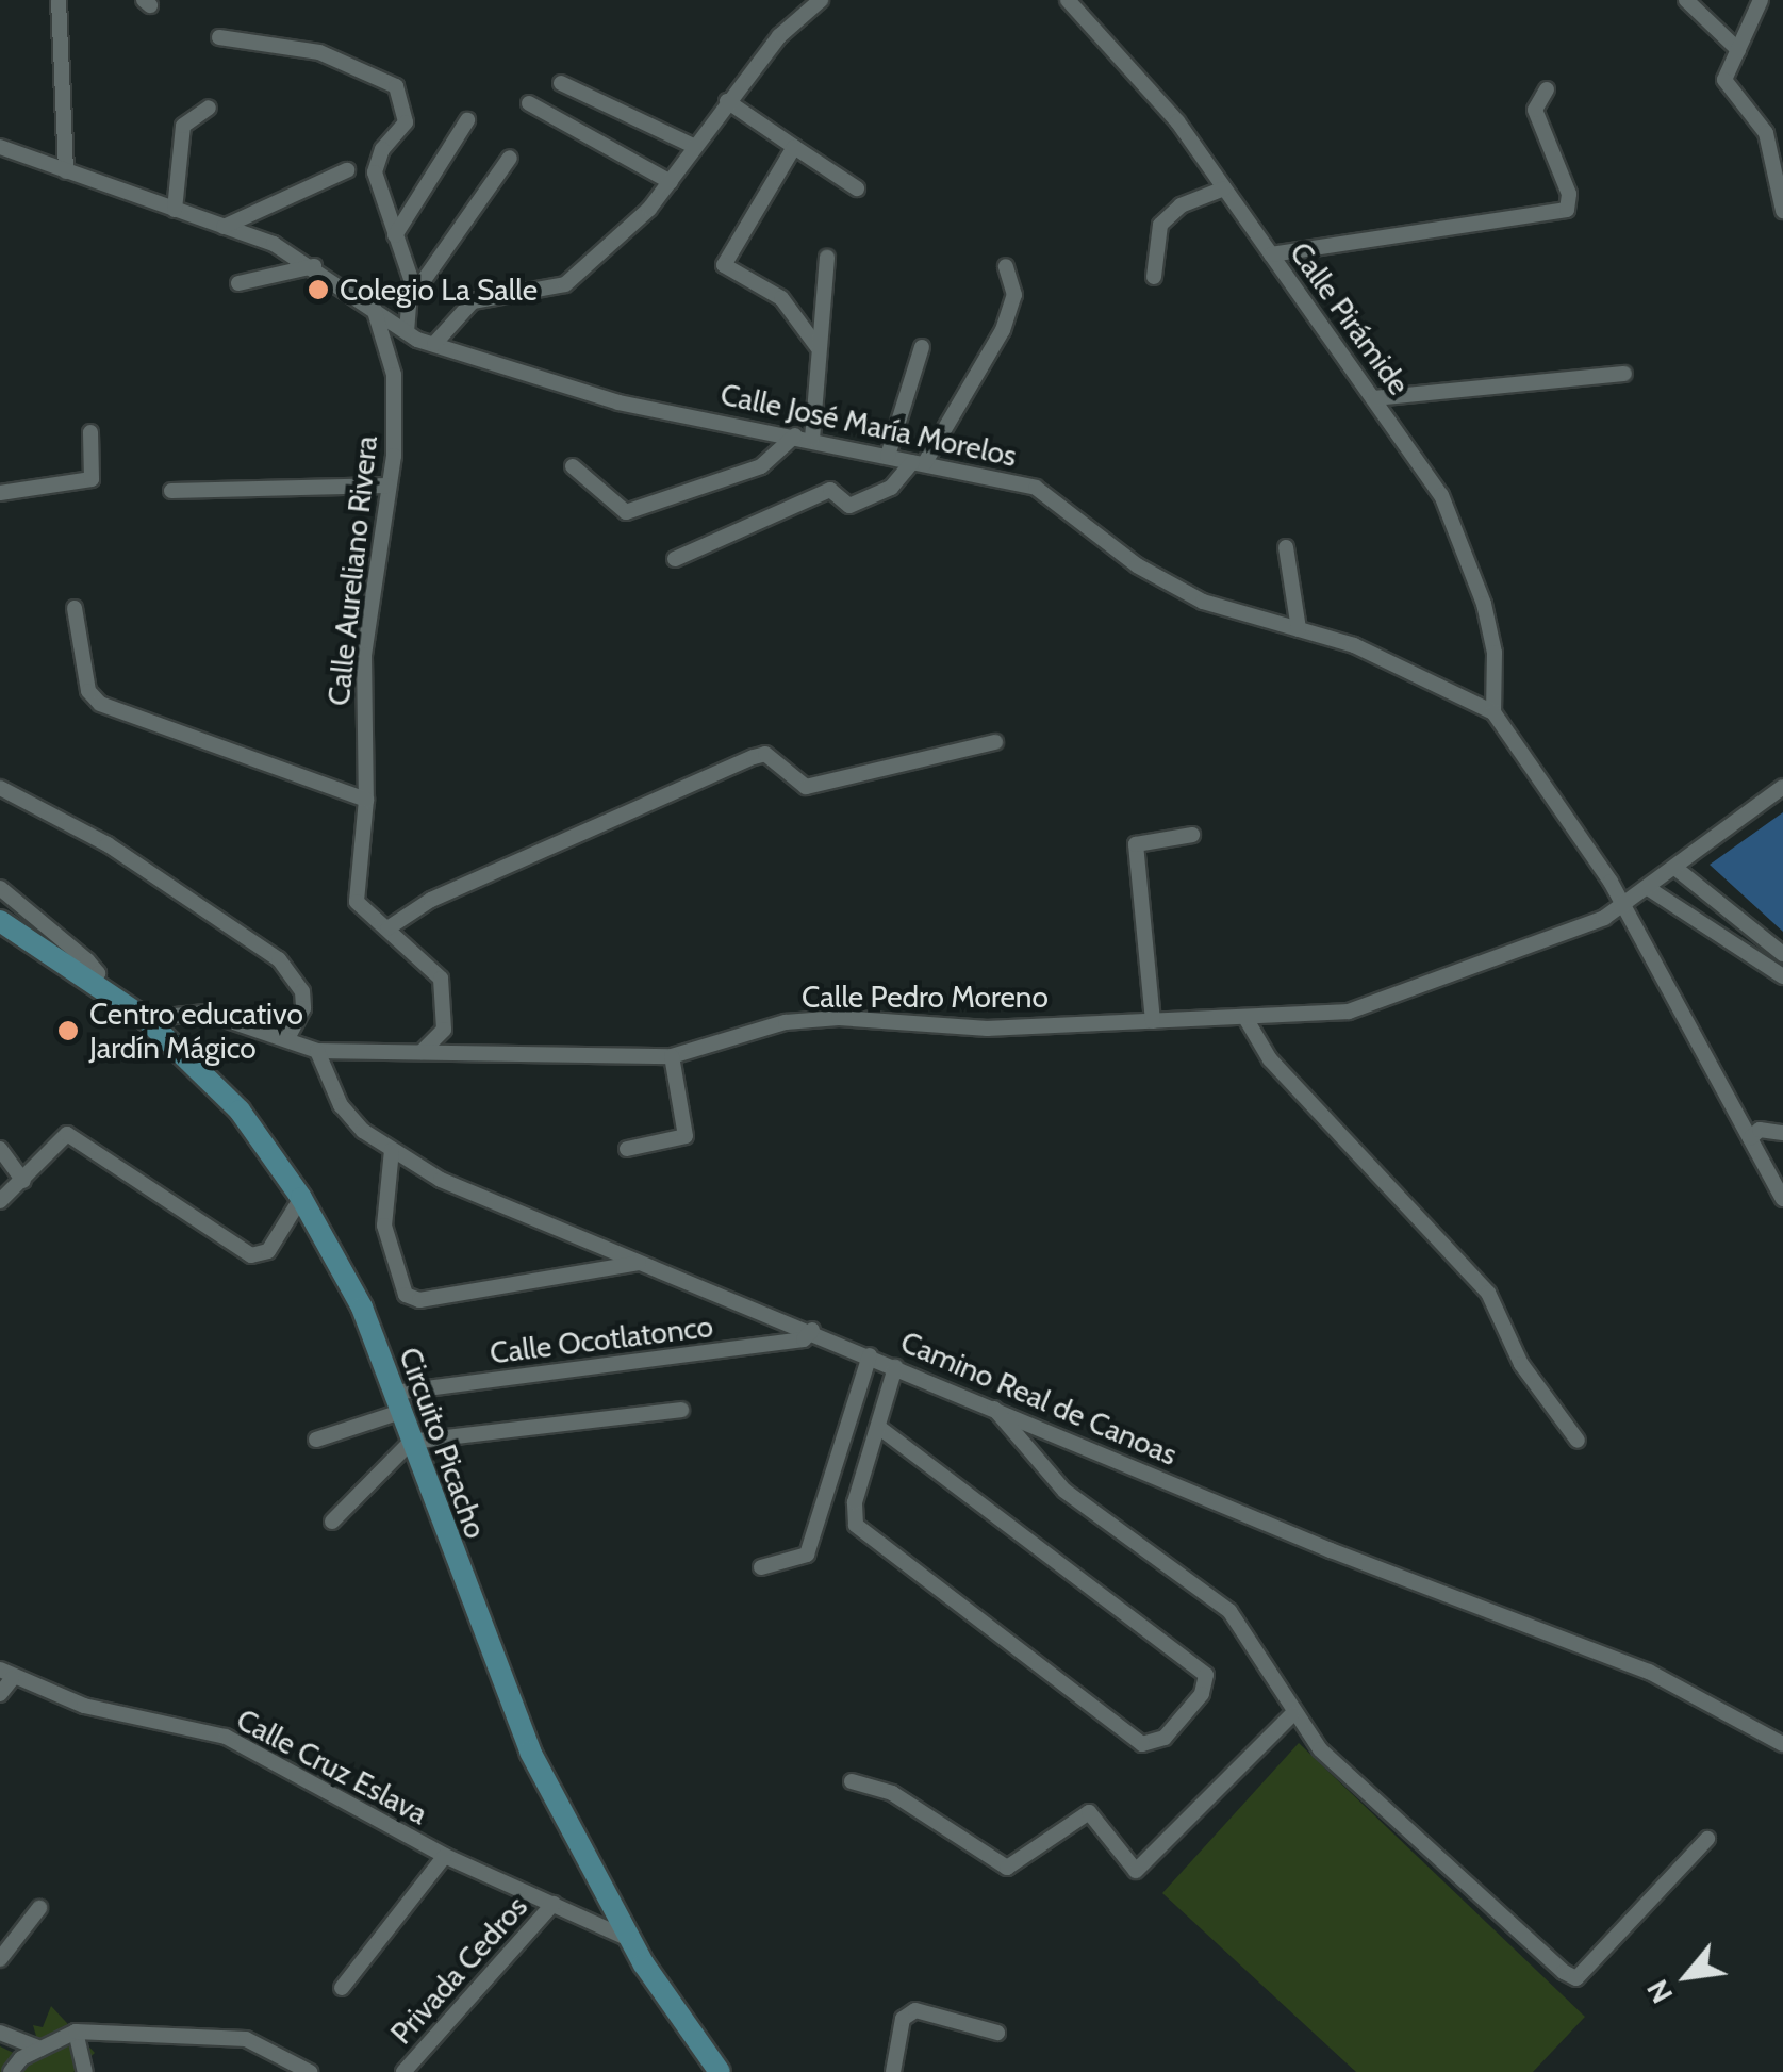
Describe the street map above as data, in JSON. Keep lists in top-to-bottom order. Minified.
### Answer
{"streets":{"main road":["Circuito Picacho"],"street":["Calle Pirámide","Calle José María Morelos","Calle Aureliano Rivera","Calle Pedro Moreno","Calle Ocotlatonco","Camino Real de Canoas","Calle Cruz Eslava","Privada Cedros"]},"crossings":[["Calle Pirámide","Calle José María Morelos"],["Calle José María Morelos","Calle Aureliano Rivera"],["Calle José María Morelos","Calle Pedro Moreno"],["Calle Aureliano Rivera","Calle Pedro Moreno"],["Calle Pedro Moreno","Camino Real de Canoas"],["Calle Pedro Moreno","Circuito Picacho"],["Calle Ocotlatonco","Camino Real de Canoas"],["Calle Ocotlatonco","Circuito Picacho"],["Circuito Picacho","Calle Cruz Eslava"],["Calle Cruz Eslava","Privada Cedros"]],"places":["Colegio La Salle","Centro educativo Jardín Mágico"],"north":"bottom left"}
